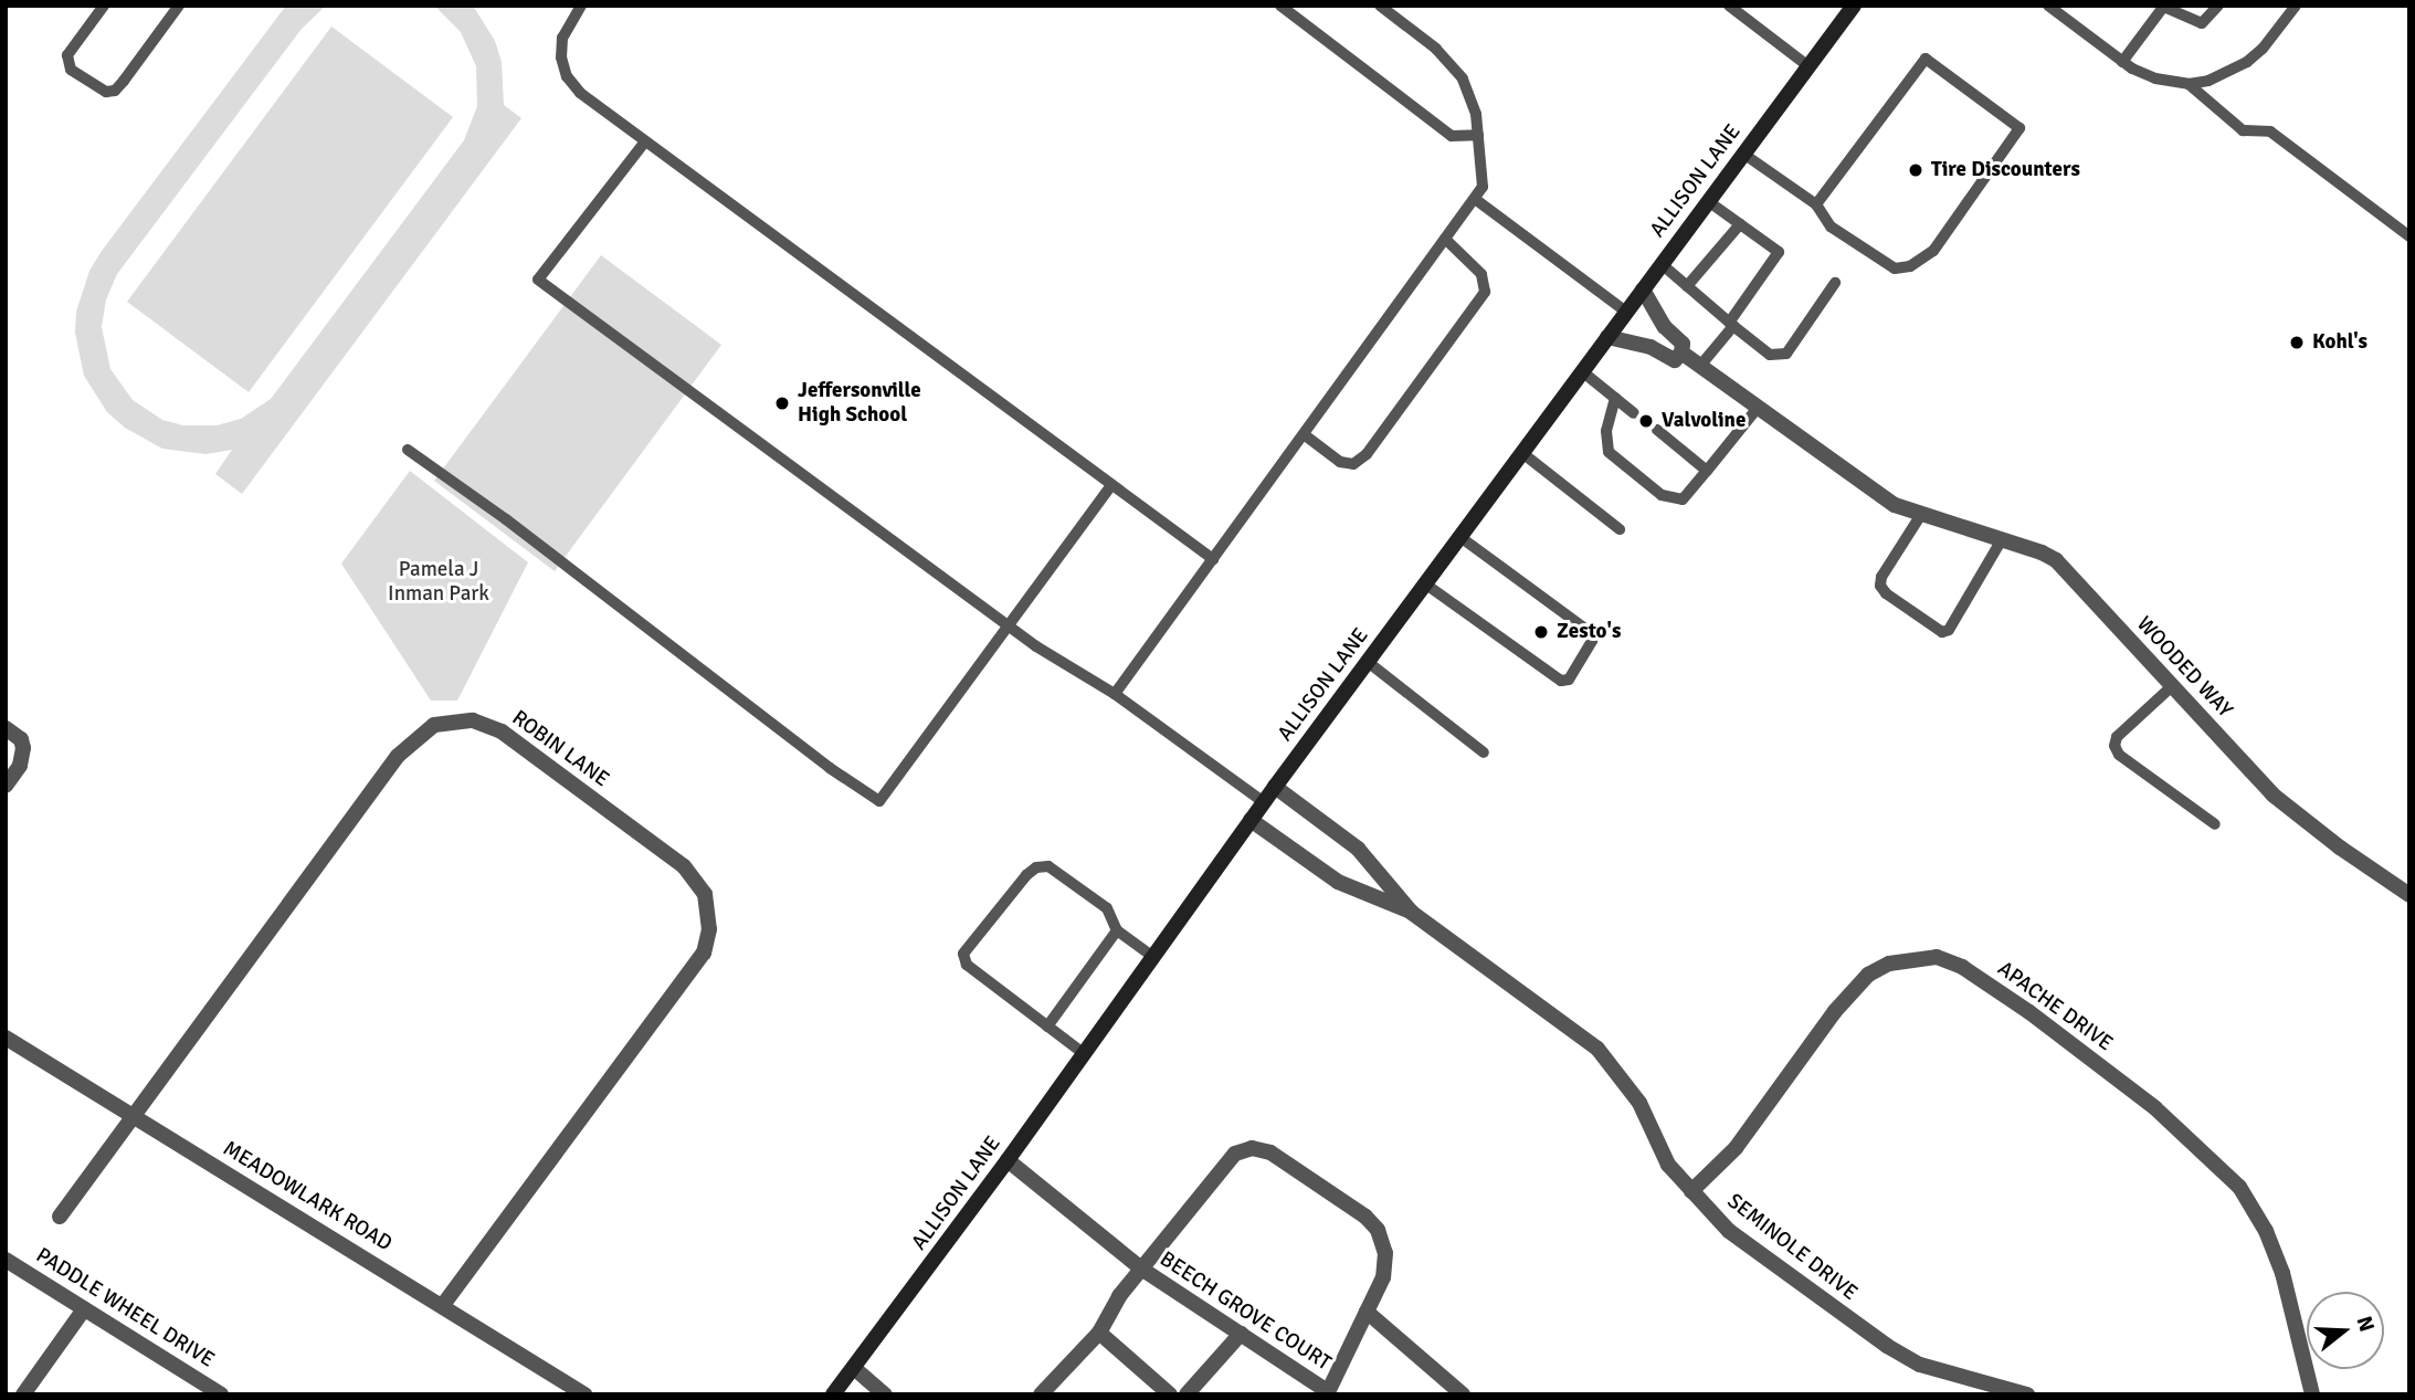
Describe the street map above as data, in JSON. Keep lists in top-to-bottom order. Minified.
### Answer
{"streets":{"main road":["ALLISON LANE"],"street":["WOODED WAY","ROBIN LANE","APACHE DRIVE","MEADOWLARK ROAD","SEMINOLE DRIVE","PADDLE WHEEL DRIVE","BEECH GROVE COURT"]},"crossings":[["ALLISON LANE","SEMINOLE DRIVE"],["ALLISON LANE","BEECH GROVE COURT"],["ROBIN LANE","MEADOWLARK ROAD"],["APACHE DRIVE","SEMINOLE DRIVE"]],"parks":["Pamela J Inman Park"],"places":["Tire Discounters","Kohl's","Jeffersonville High School","Valvoline","Zesto's"],"north":"right"}
